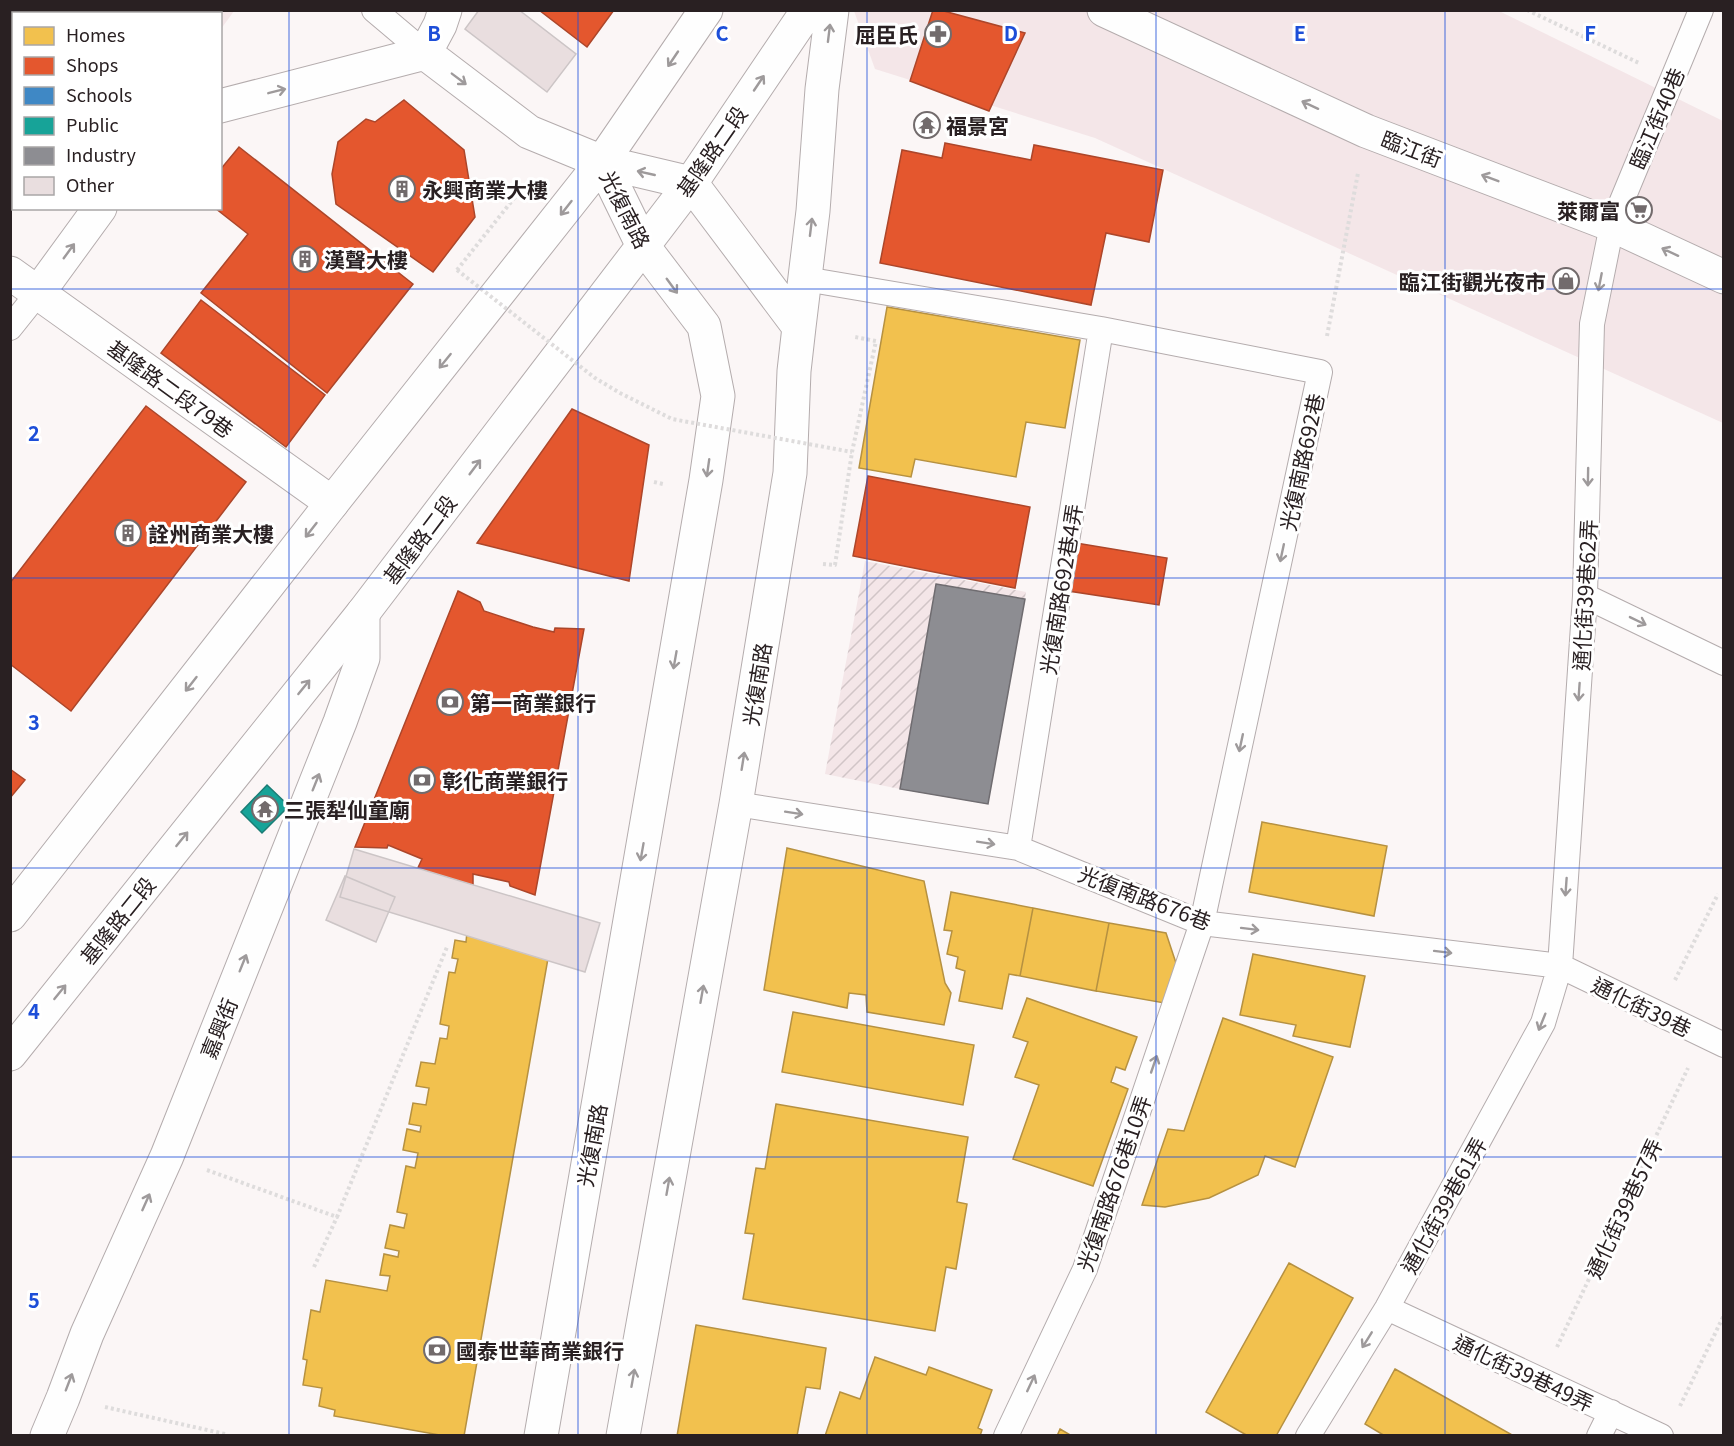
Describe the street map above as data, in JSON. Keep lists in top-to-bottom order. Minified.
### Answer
{"streets":{"main road":["臨江街","基隆路二段","光復南路","基隆路二段79巷","嘉興街"],"lane":["臨江街40巷","光復南路692巷","光復南路692巷4弄","通化街39巷62弄","光復南路676巷","通化街39巷","光復南路676巷10弄","通化街39巷61弄","通化街39巷49弄"],"path":["通化街39巷57弄"]},"crossings":[["臨江街40巷","臨江街"],["臨江街40巷","通化街39巷62弄"],["臨江街","通化街39巷62弄"],["基隆路二段","光復南路"],["基隆路二段","嘉興街"],["光復南路","光復南路692巷"],["光復南路","光復南路676巷"],["光復南路692巷","光復南路692巷4弄"],["光復南路692巷","光復南路676巷"],["光復南路692巷","光復南路676巷10弄"],["光復南路692巷4弄","光復南路676巷"],["通化街39巷62弄","光復南路676巷"],["通化街39巷62弄","通化街39巷"],["通化街39巷62弄","通化街39巷61弄"],["光復南路676巷","通化街39巷"],["光復南路676巷","光復南路676巷10弄"],["光復南路676巷","通化街39巷61弄"],["通化街39巷","通化街39巷61弄"],["通化街39巷","通化街39巷57弄"],["通化街39巷61弄","通化街39巷49弄"],["通化街39巷57弄","通化街39巷49弄"]],"one_way":["臨江街","光復南路692巷","通化街39巷62弄","光復南路676巷","光復南路676巷10弄","通化街39巷61弄"],"places":{"pharmacy":["屈臣氏"],"temple":["福景宮","三張犁仙童廟"],"building":["永興商業大樓","漢聲大樓","詮州商業大樓"],"supermarket":["萊爾富"],"shop":["臨江街觀光夜市"],"bank":["第一商業銀行","彰化商業銀行","國泰世華商業銀行"]},"legend":["Homes","Shops","Schools","Public","Industry","Other"],"grid":{"columns":["B","C","D","E","F"],"rows":["2","3","4","5"]}}
